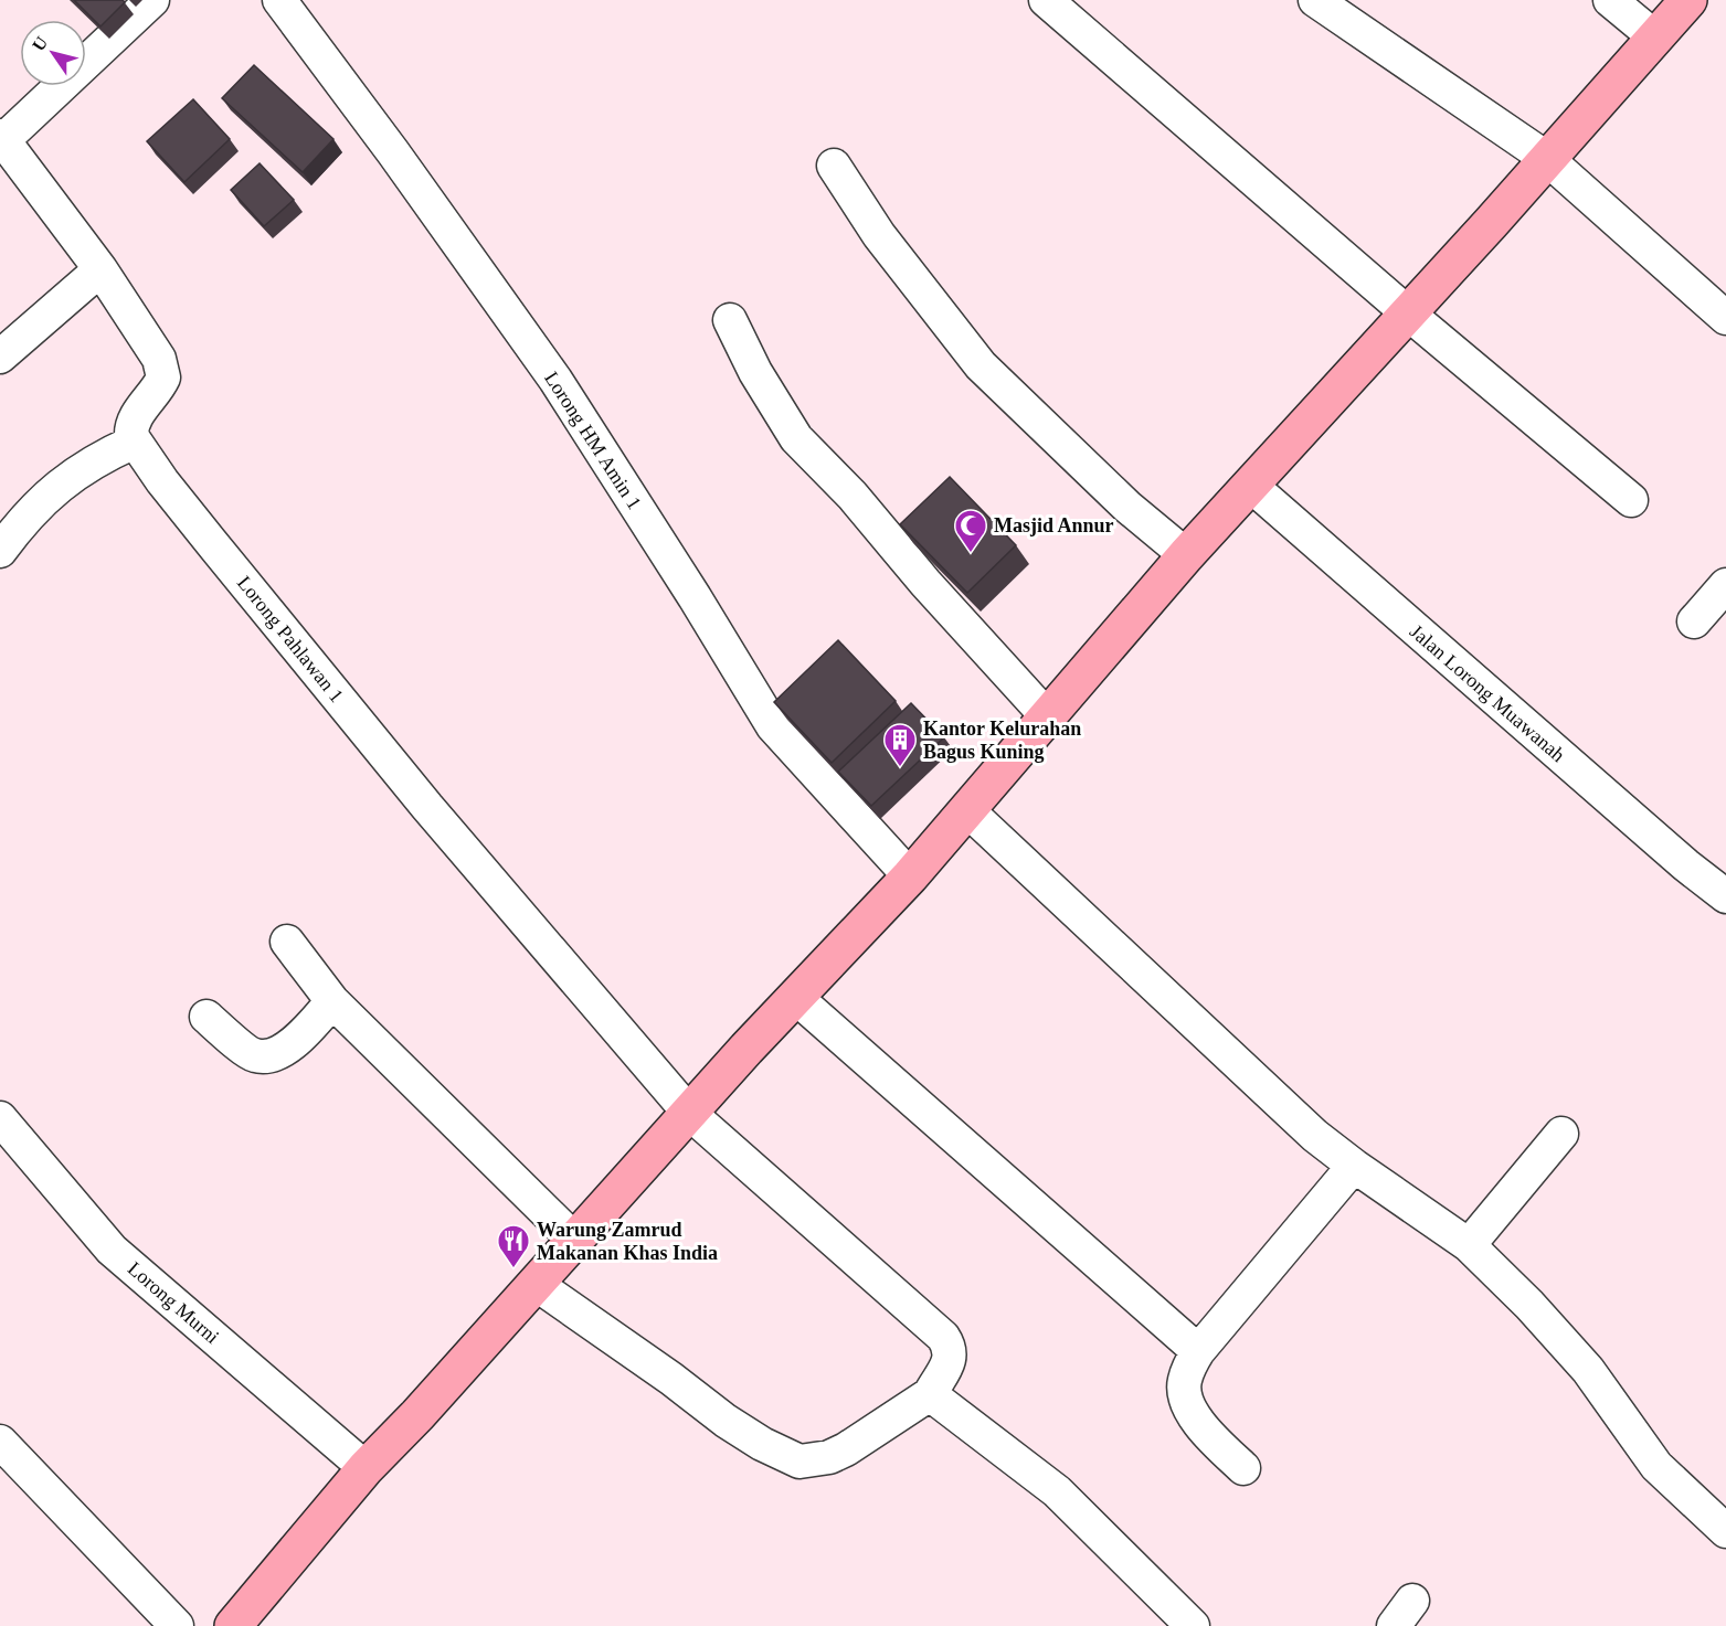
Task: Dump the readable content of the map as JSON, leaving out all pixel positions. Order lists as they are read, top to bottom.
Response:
{
  "streets": {
    "street": [
      "Lorong HM Amin 1",
      "Lorong Pahlawan 1",
      "Jalan Lorong Muawanah",
      "Lorong Murni"
    ]
  },
  "places": {
    "mosque": ["Masjid Annur"],
    "building": ["Kantor Kelurahan Bagus Kuning"],
    "restaurant": ["Warung Zamrud Makanan Khas India"]
  },
  "north": "top left"
}
